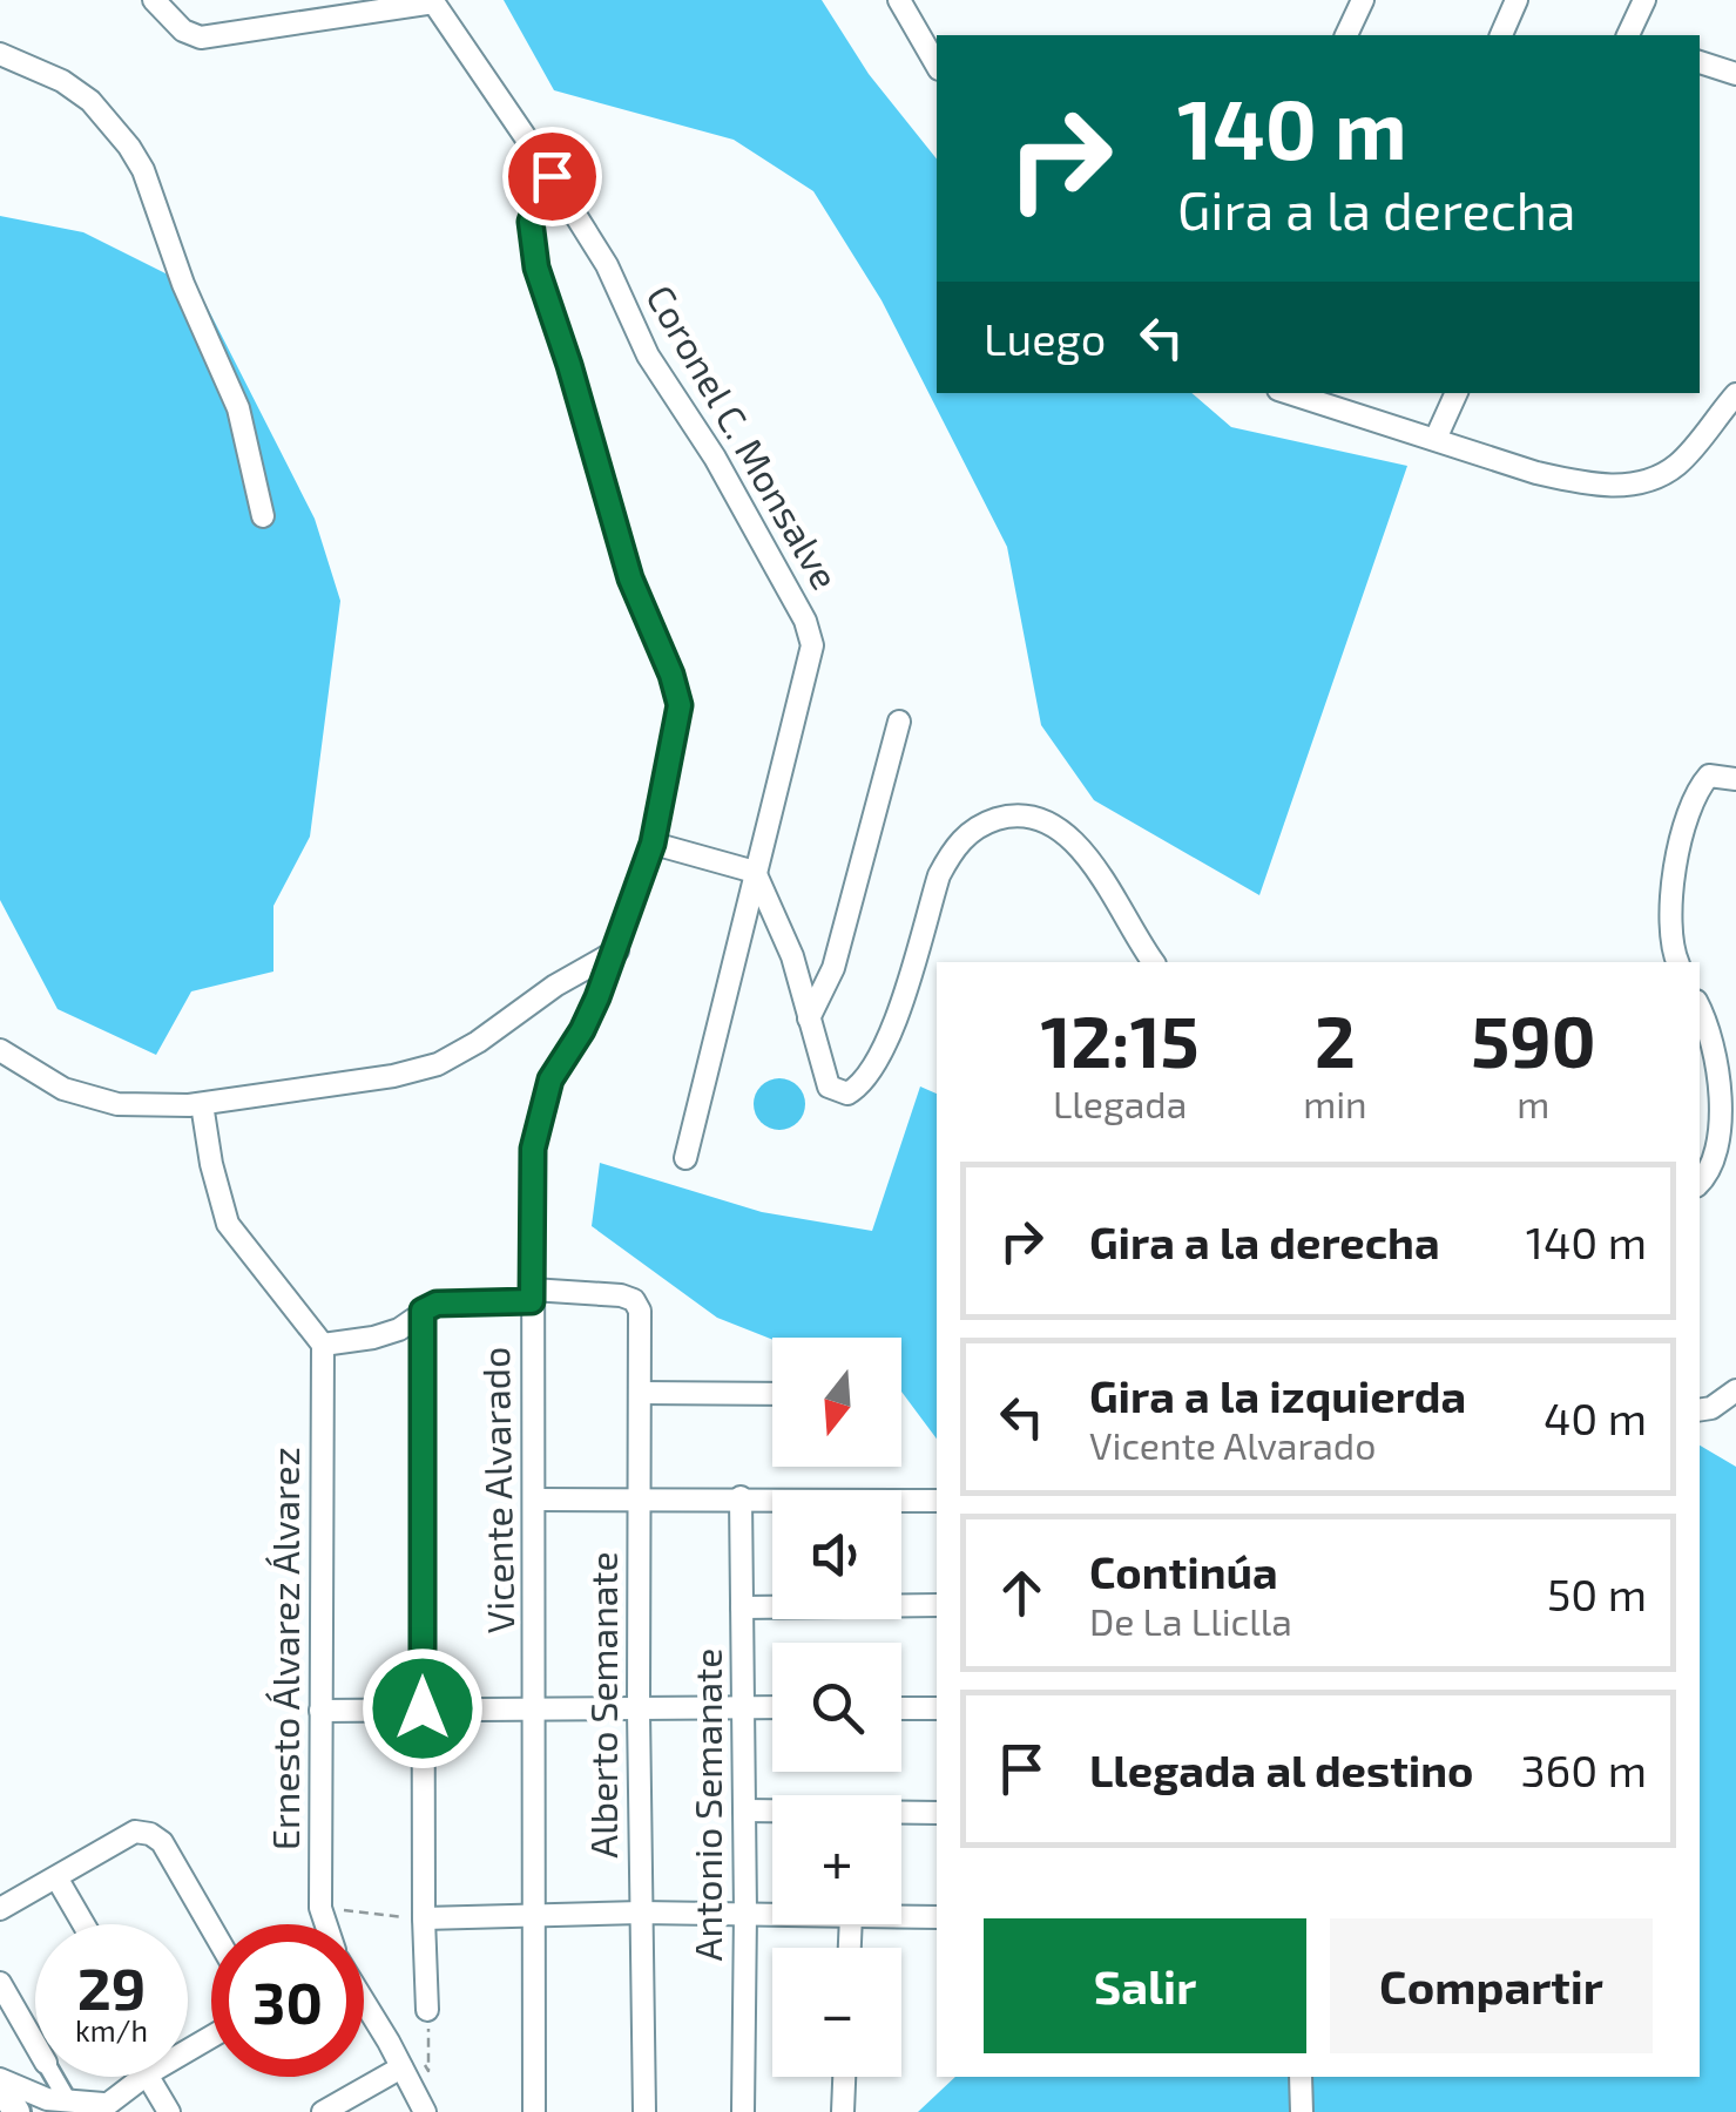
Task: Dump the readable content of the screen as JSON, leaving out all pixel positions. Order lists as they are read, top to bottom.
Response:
{
  "streets": {
    "street": [
      "Coronel C. Monsalve",
      "Vicente Alvarado",
      "Ernesto Álvarez Álvarez",
      "Alberto Semanate",
      "Antonio Semanate"
    ]
  },
  "crossings": [
    ["Coronel C. Monsalve", "Vicente Alvarado"],
    ["Vicente Alvarado", "Alberto Semanate"]
  ],
  "north": "bottom",
  "page": {
    "turn": ["140 m", "Gira a la derecha"],
    "then": "Luego",
    "eta": [
      "12:15",
      "Llegada",
      "2",
      "min",
      "590",
      "m"
    ],
    "list": [
      {
        "name": "Gira a la derecha",
        "value": "140 m"
      },
      {
        "name": "Gira a la izquierda",
        "note": "Vicente Alvarado",
        "value": "40 m"
      },
      {
        "name": "Continúa",
        "note": "De La Lliclla",
        "value": "50 m"
      },
      {
        "name": "Llegada al destino",
        "value": "360 m"
      }
    ],
    "map_buttons": ["+", "−"],
    "buttons": ["Salir", "Compartir"],
    "speed": "29 km/h",
    "limit": "30"
  }
}
